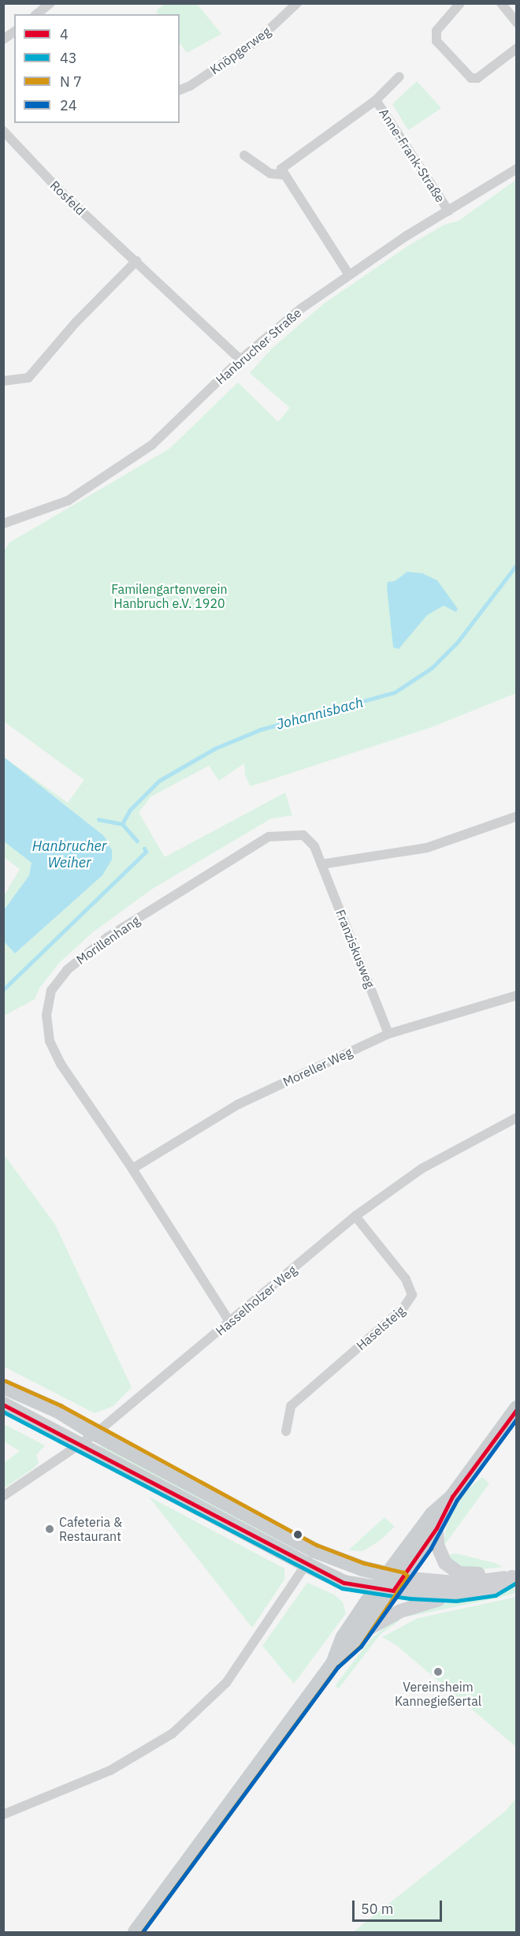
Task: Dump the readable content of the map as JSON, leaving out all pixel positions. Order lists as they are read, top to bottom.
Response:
{
  "streets": {
    "street": [
      "Knöpgerweg",
      "Anne-Frank-Straße",
      "Rosfeld",
      "Hanbrucher Straße",
      "Morillenhang",
      "Franziskusweg",
      "Moreller Weg",
      "Hasselholzer Weg",
      "Haselsteig"
    ]
  },
  "crossings": [
    ["Anne-Frank-Straße", "Hanbrucher Straße"],
    ["Rosfeld", "Hanbrucher Straße"],
    ["Morillenhang", "Franziskusweg"],
    ["Morillenhang", "Moreller Weg"],
    ["Morillenhang", "Hasselholzer Weg"],
    ["Franziskusweg", "Moreller Weg"],
    ["Hasselholzer Weg", "Haselsteig"]
  ],
  "water": ["Johannisbach", "Hanbrucher Weiher"],
  "parks": ["Familengartenverein Hanbruch e.V. 1920"],
  "places": ["Cafeteria & Restaurant", "Vereinsheim Kannegießertal"],
  "lines": ["transit line 4", "transit line 43", "transit line 24"],
  "legend": [
    "4",
    "43",
    "N 7",
    "24"
  ],
  "scale_bar": "50 m"
}
